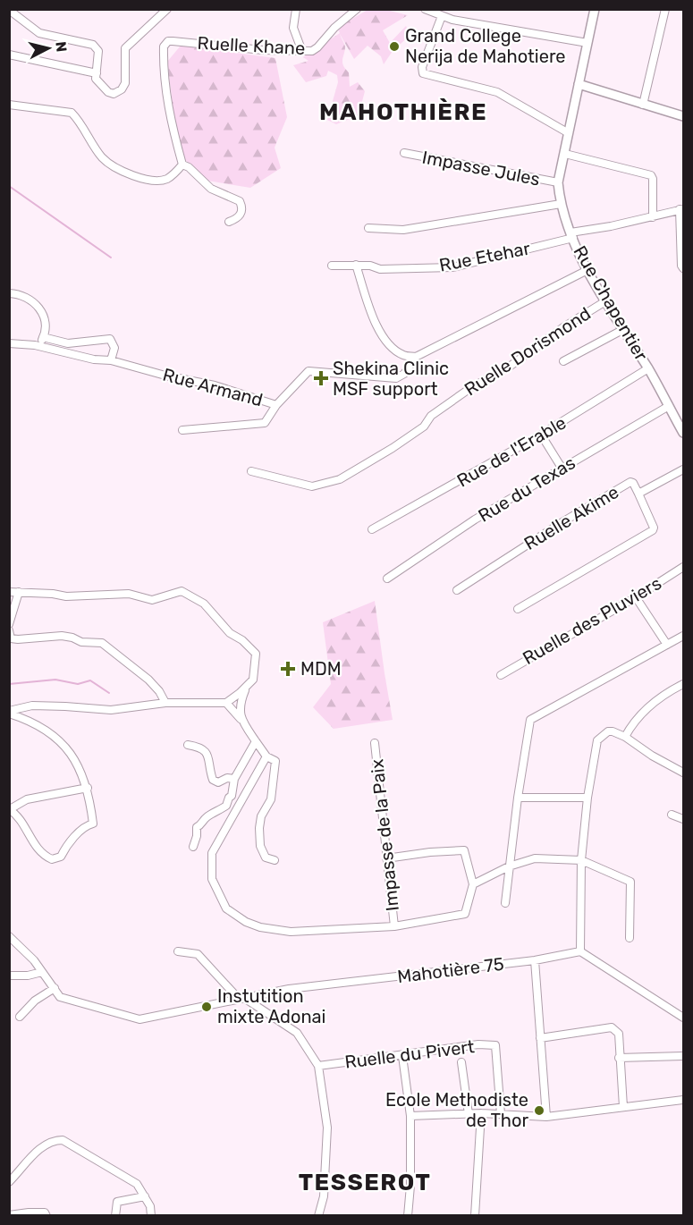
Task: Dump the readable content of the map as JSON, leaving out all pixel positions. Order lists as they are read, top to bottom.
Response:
{
  "streets": {
    "street": [
      "Ruelle Khane",
      "Impasse Jules",
      "Rue Etehar",
      "Rue Chapentier",
      "Ruelle Dorismond",
      "Rue Armand",
      "Rue de l'Erable",
      "Rue du Texas",
      "Ruelle Akime",
      "Ruelle des Pluviers",
      "Impasse de la Paix",
      "Mahotière 75",
      "Ruelle du Pivert"
    ]
  },
  "crossings": [
    ["Impasse Jules", "Rue Chapentier"],
    ["Rue Etehar", "Rue Chapentier"],
    ["Rue Chapentier", "Ruelle Dorismond"],
    ["Rue Chapentier", "Rue Armand"],
    ["Rue Chapentier", "Rue de l'Erable"],
    ["Rue Chapentier", "Rue du Texas"]
  ],
  "districts": ["MAHOTHIÈRE", "TESSEROT"],
  "places": {
    "other": ["Grand College Nerija de Mahotiere", "Instutition mixte Adonai", "Ecole Methodiste de Thor"],
    "health": ["Shekina Clinic MSF support", "MDM"]
  },
  "north": "right"
}
